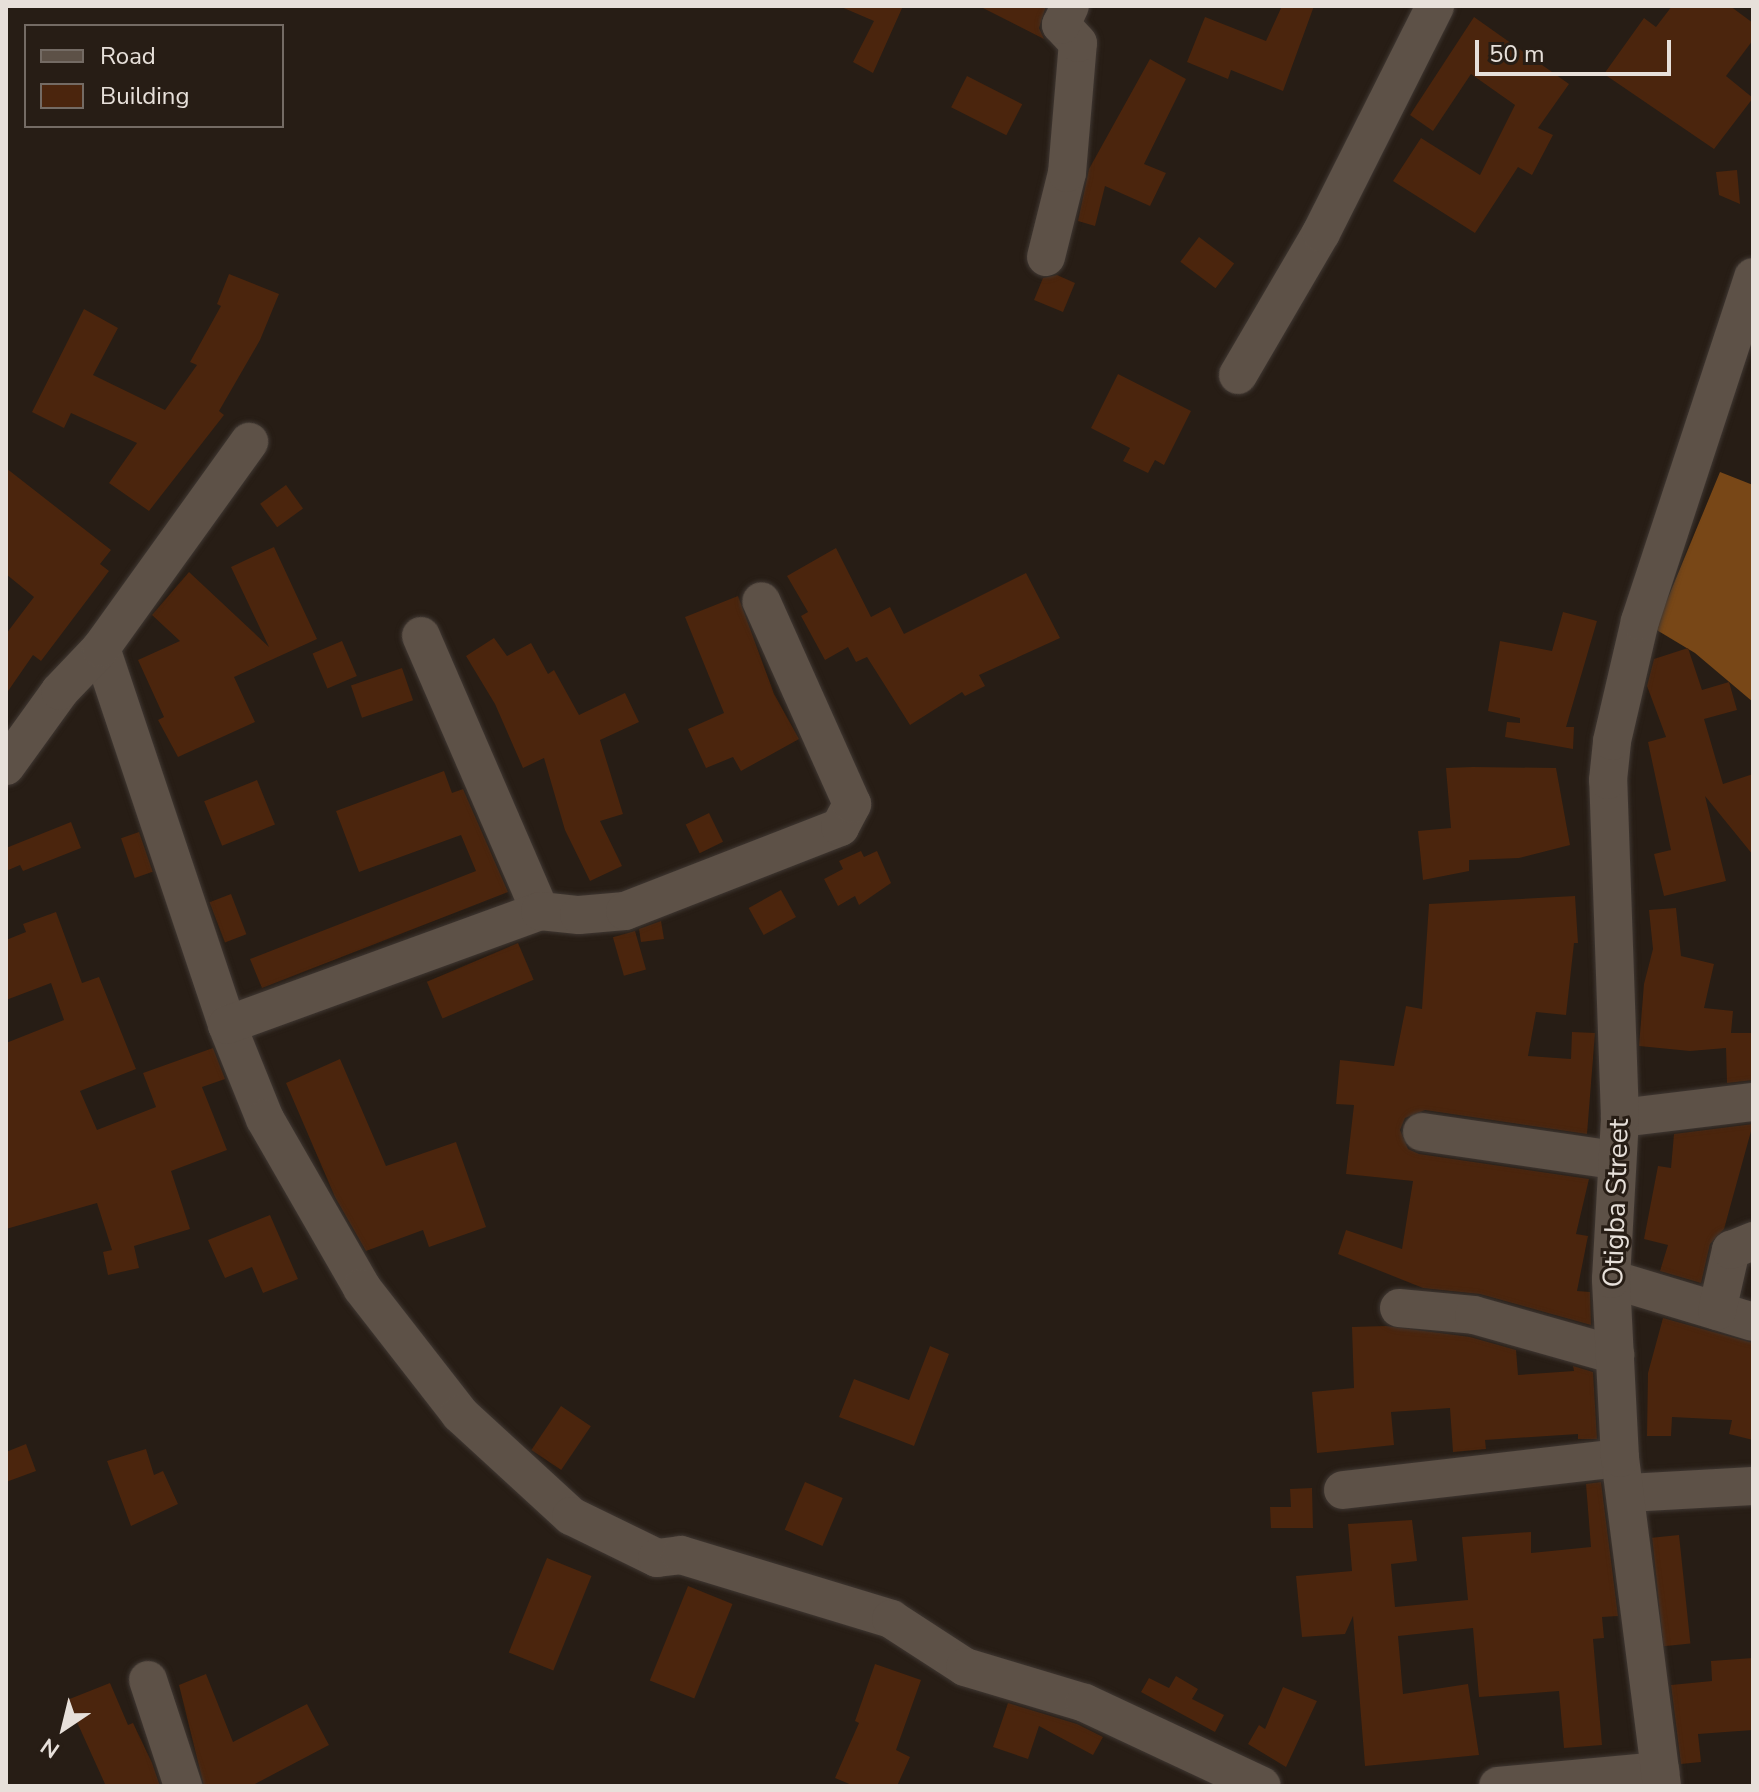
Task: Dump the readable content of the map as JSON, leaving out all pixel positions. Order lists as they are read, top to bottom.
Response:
{
  "streets": {
    "street": ["Otigba Street"]
  },
  "legend": ["Road", "Building"],
  "scale_bar": "50 m",
  "north": "bottom left"
}
